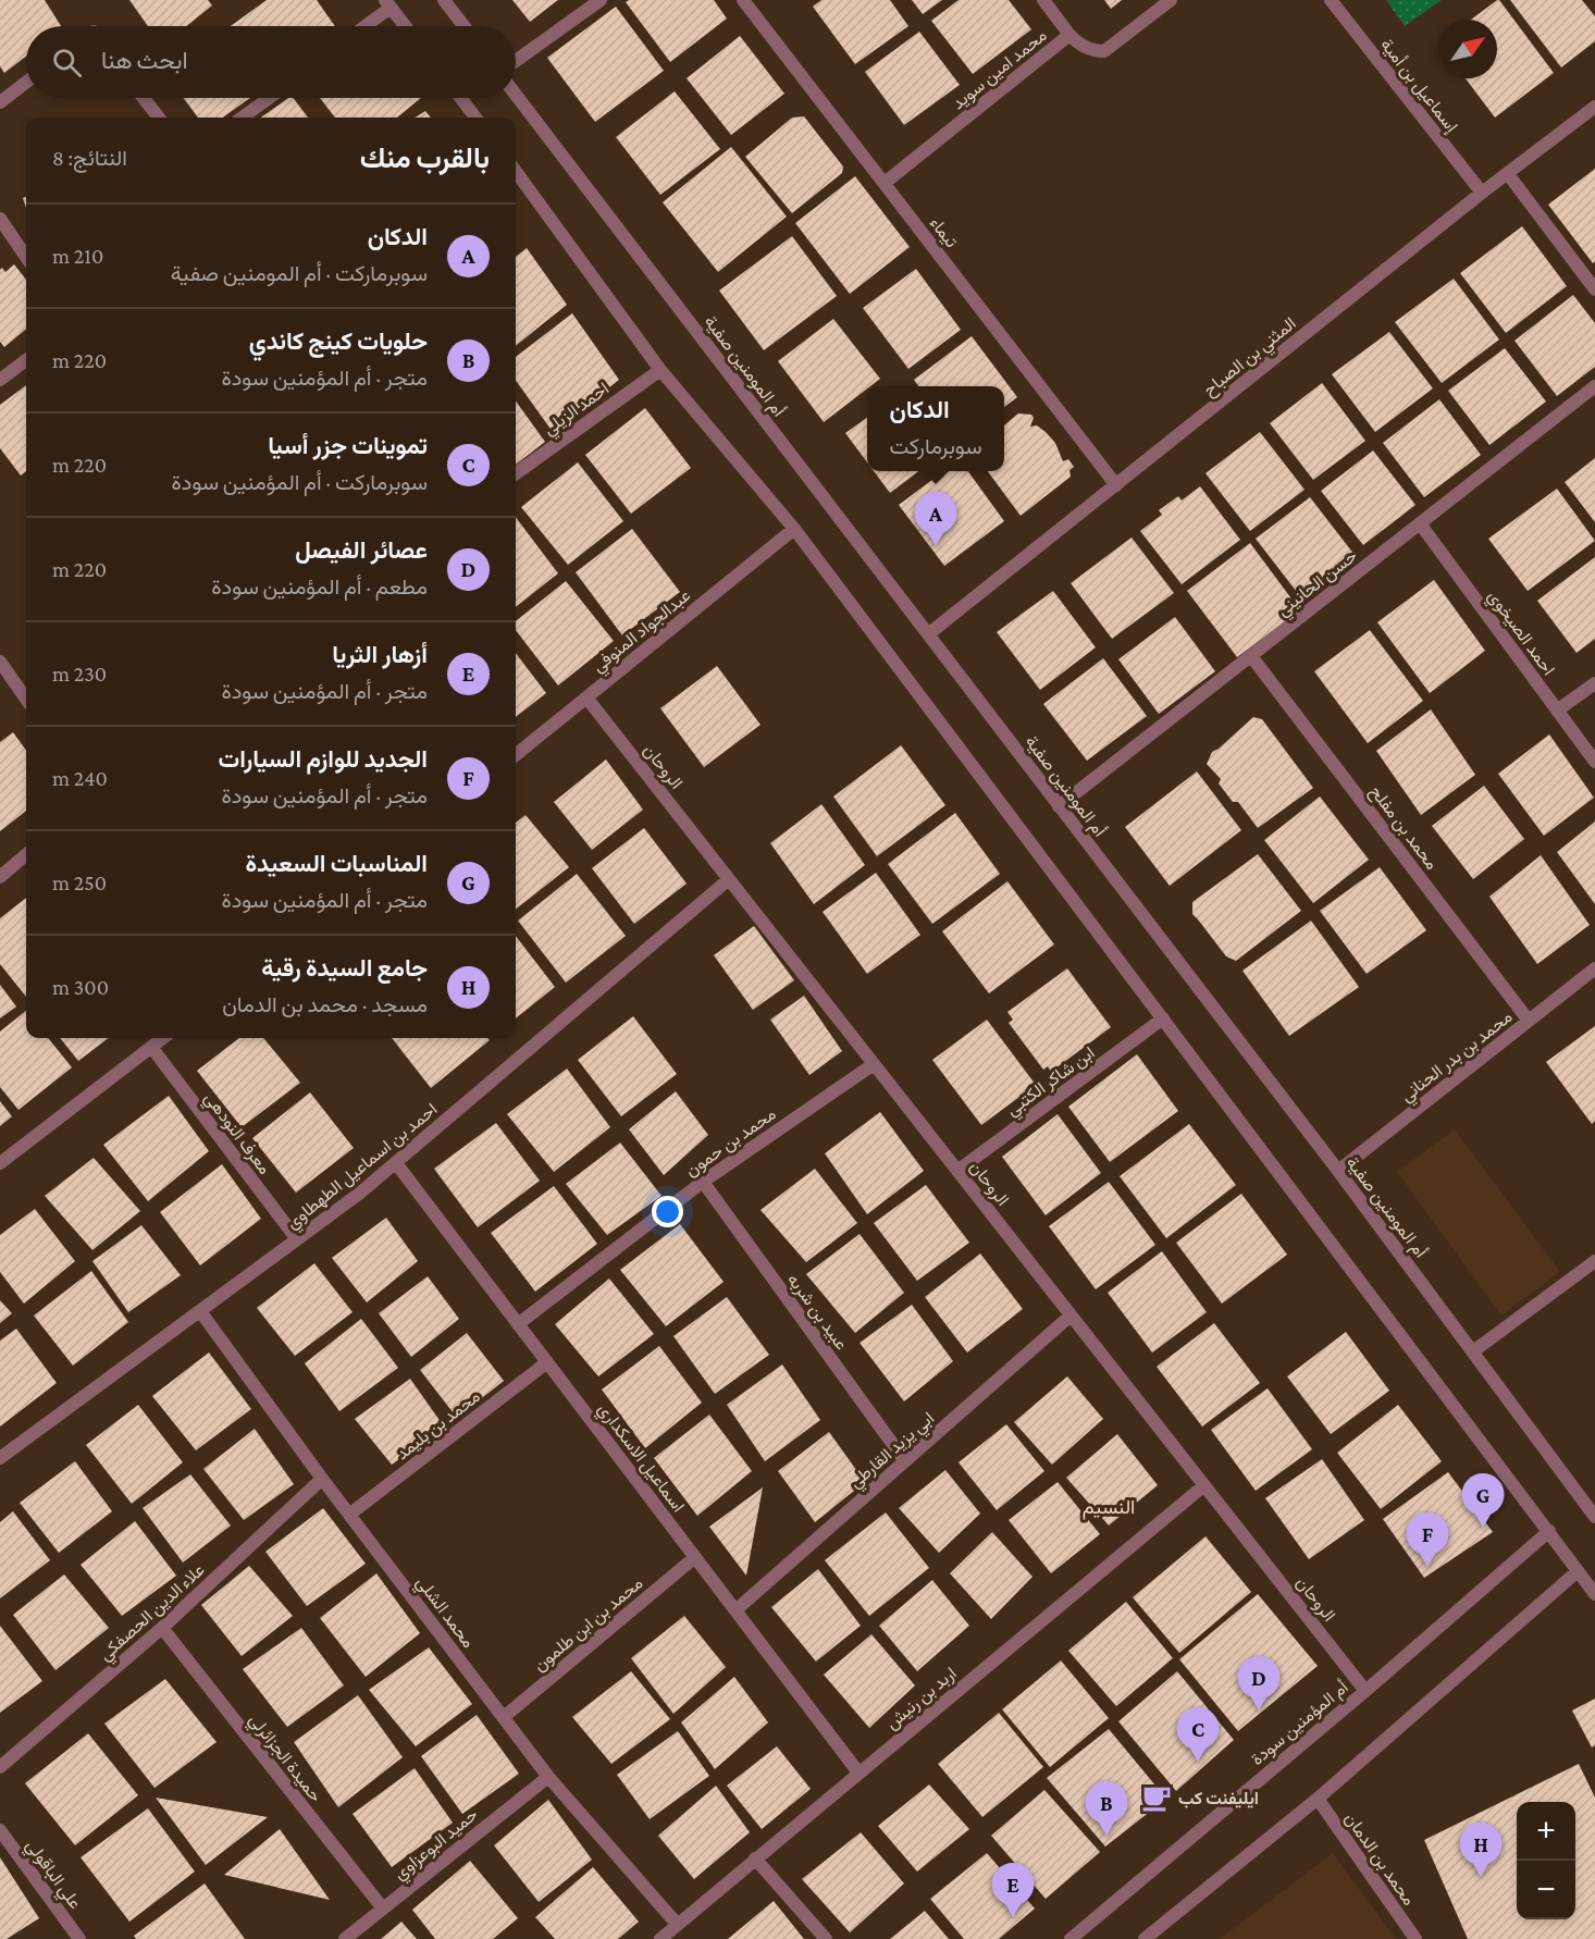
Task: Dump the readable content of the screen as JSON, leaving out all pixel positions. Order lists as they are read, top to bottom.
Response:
{
  "streets": {
    "street": [
      "محمد امين سويد",
      "إسماعيل بن أمية",
      "تيماء",
      "المثني بن الصباح",
      "أم المومنين صفية",
      "احمد الزيلي",
      "حسن الحانيني",
      "عبدالجواد المنوفي",
      "احمد الصيخوي",
      "الروحان",
      "محمد بن مفلح",
      "محمد بن بدر الحناني",
      "ابن شاكر الكتبي",
      "معرف النودهي",
      "محمد بن حمون",
      "احمد بن اسماعيل الطهطاوي",
      "عبيد بن شربه",
      "محمد بن بليمد",
      "ابي يزيد القارطي",
      "اسماعيل الاسكداري",
      "علاء الدين الحصفكي",
      "محمد الشلي",
      "محمد بن ابن طلمون",
      "اربد بن رنيش",
      "أم المؤمنين سودة",
      "حميدة الجزائرلي",
      "حميد البوعزاوي",
      "محمد بن الدمان",
      "علي الباقولي"
    ]
  },
  "crossings": [
    ["محمد امين سويد", "تيماء"],
    ["إسماعيل بن أمية", "المثني بن الصباح"],
    ["تيماء", "المثني بن الصباح"],
    ["المثني بن الصباح", "أم المومنين صفية"],
    ["أم المومنين صفية", "حسن الحانيني"],
    ["أم المومنين صفية", "محمد بن بدر الحناني"],
    ["حسن الحانيني", "احمد الصيخوي"],
    ["حسن الحانيني", "محمد بن مفلح"],
    ["عبدالجواد المنوفي", "الروحان"],
    ["الروحان", "ابن شاكر الكتبي"],
    ["الروحان", "محمد بن حمون"],
    ["الروحان", "احمد بن اسماعيل الطهطاوي"],
    ["الروحان", "ابي يزيد القارطي"],
    ["الروحان", "اربد بن رنيش"],
    ["الروحان", "أم المؤمنين سودة"],
    ["محمد بن مفلح", "محمد بن بدر الحناني"],
    ["معرف النودهي", "احمد بن اسماعيل الطهطاوي"],
    ["محمد بن حمون", "عبيد بن شربه"],
    ["محمد بن حمون", "اسماعيل الاسكداري"],
    ["احمد بن اسماعيل الطهطاوي", "اسماعيل الاسكداري"],
    ["احمد بن اسماعيل الطهطاوي", "محمد الشلي"],
    ["عبيد بن شربه", "ابي يزيد القارطي"],
    ["محمد بن بليمد", "اسماعيل الاسكداري"],
    ["محمد بن بليمد", "محمد الشلي"],
    ["ابي يزيد القارطي", "اسماعيل الاسكداري"],
    ["اسماعيل الاسكداري", "محمد بن ابن طلمون"],
    ["اسماعيل الاسكداري", "اربد بن رنيش"],
    ["علاء الدين الحصفكي", "محمد الشلي"],
    ["علاء الدين الحصفكي", "حميدة الجزائرلي"],
    ["محمد الشلي", "محمد بن ابن طلمون"],
    ["محمد الشلي", "اربد بن رنيش"],
    ["محمد الشلي", "حميد البوعزاوي"],
    ["حميدة الجزائرلي", "حميد البوعزاوي"]
  ],
  "districts": ["النسيم"],
  "places": {
    "cafe": ["ايليفنت كب"]
  },
  "north": "top right",
  "page": {
    "search": "ابحث هنا",
    "heading": ["بالقرب منك", "النتائج: 8"],
    "list": [
      {
        "mark": "A",
        "name": "الدكان",
        "note": "سوبرماركت · أم المومنين صفية",
        "value": "210 m"
      },
      {
        "mark": "B",
        "name": "حلويات كينج كاندي",
        "note": "متجر · أم المؤمنين سودة",
        "value": "220 m"
      },
      {
        "mark": "C",
        "name": "تموينات جزر أسيا",
        "note": "سوبرماركت · أم المؤمنين سودة",
        "value": "220 m"
      },
      {
        "mark": "D",
        "name": "عصائر الفيصل",
        "note": "مطعم · أم المؤمنين سودة",
        "value": "220 m"
      },
      {
        "mark": "E",
        "name": "أزهار الثريا",
        "note": "متجر · أم المؤمنين سودة",
        "value": "230 m"
      },
      {
        "mark": "F",
        "name": "الجديد للوازم السيارات",
        "note": "متجر · أم المؤمنين سودة",
        "value": "240 m"
      },
      {
        "mark": "G",
        "name": "المناسبات السعيدة",
        "note": "متجر · أم المؤمنين سودة",
        "value": "250 m"
      },
      {
        "mark": "H",
        "name": "جامع السيدة رقية",
        "note": "مسجد · محمد بن الدمان",
        "value": "300 m"
      }
    ],
    "popup": ["الدكان", "سوبرماركت"],
    "pins": [
      "A",
      "G",
      "F",
      "D",
      "C",
      "B",
      "H",
      "E"
    ],
    "map_buttons": ["+", "−"]
  }
}
